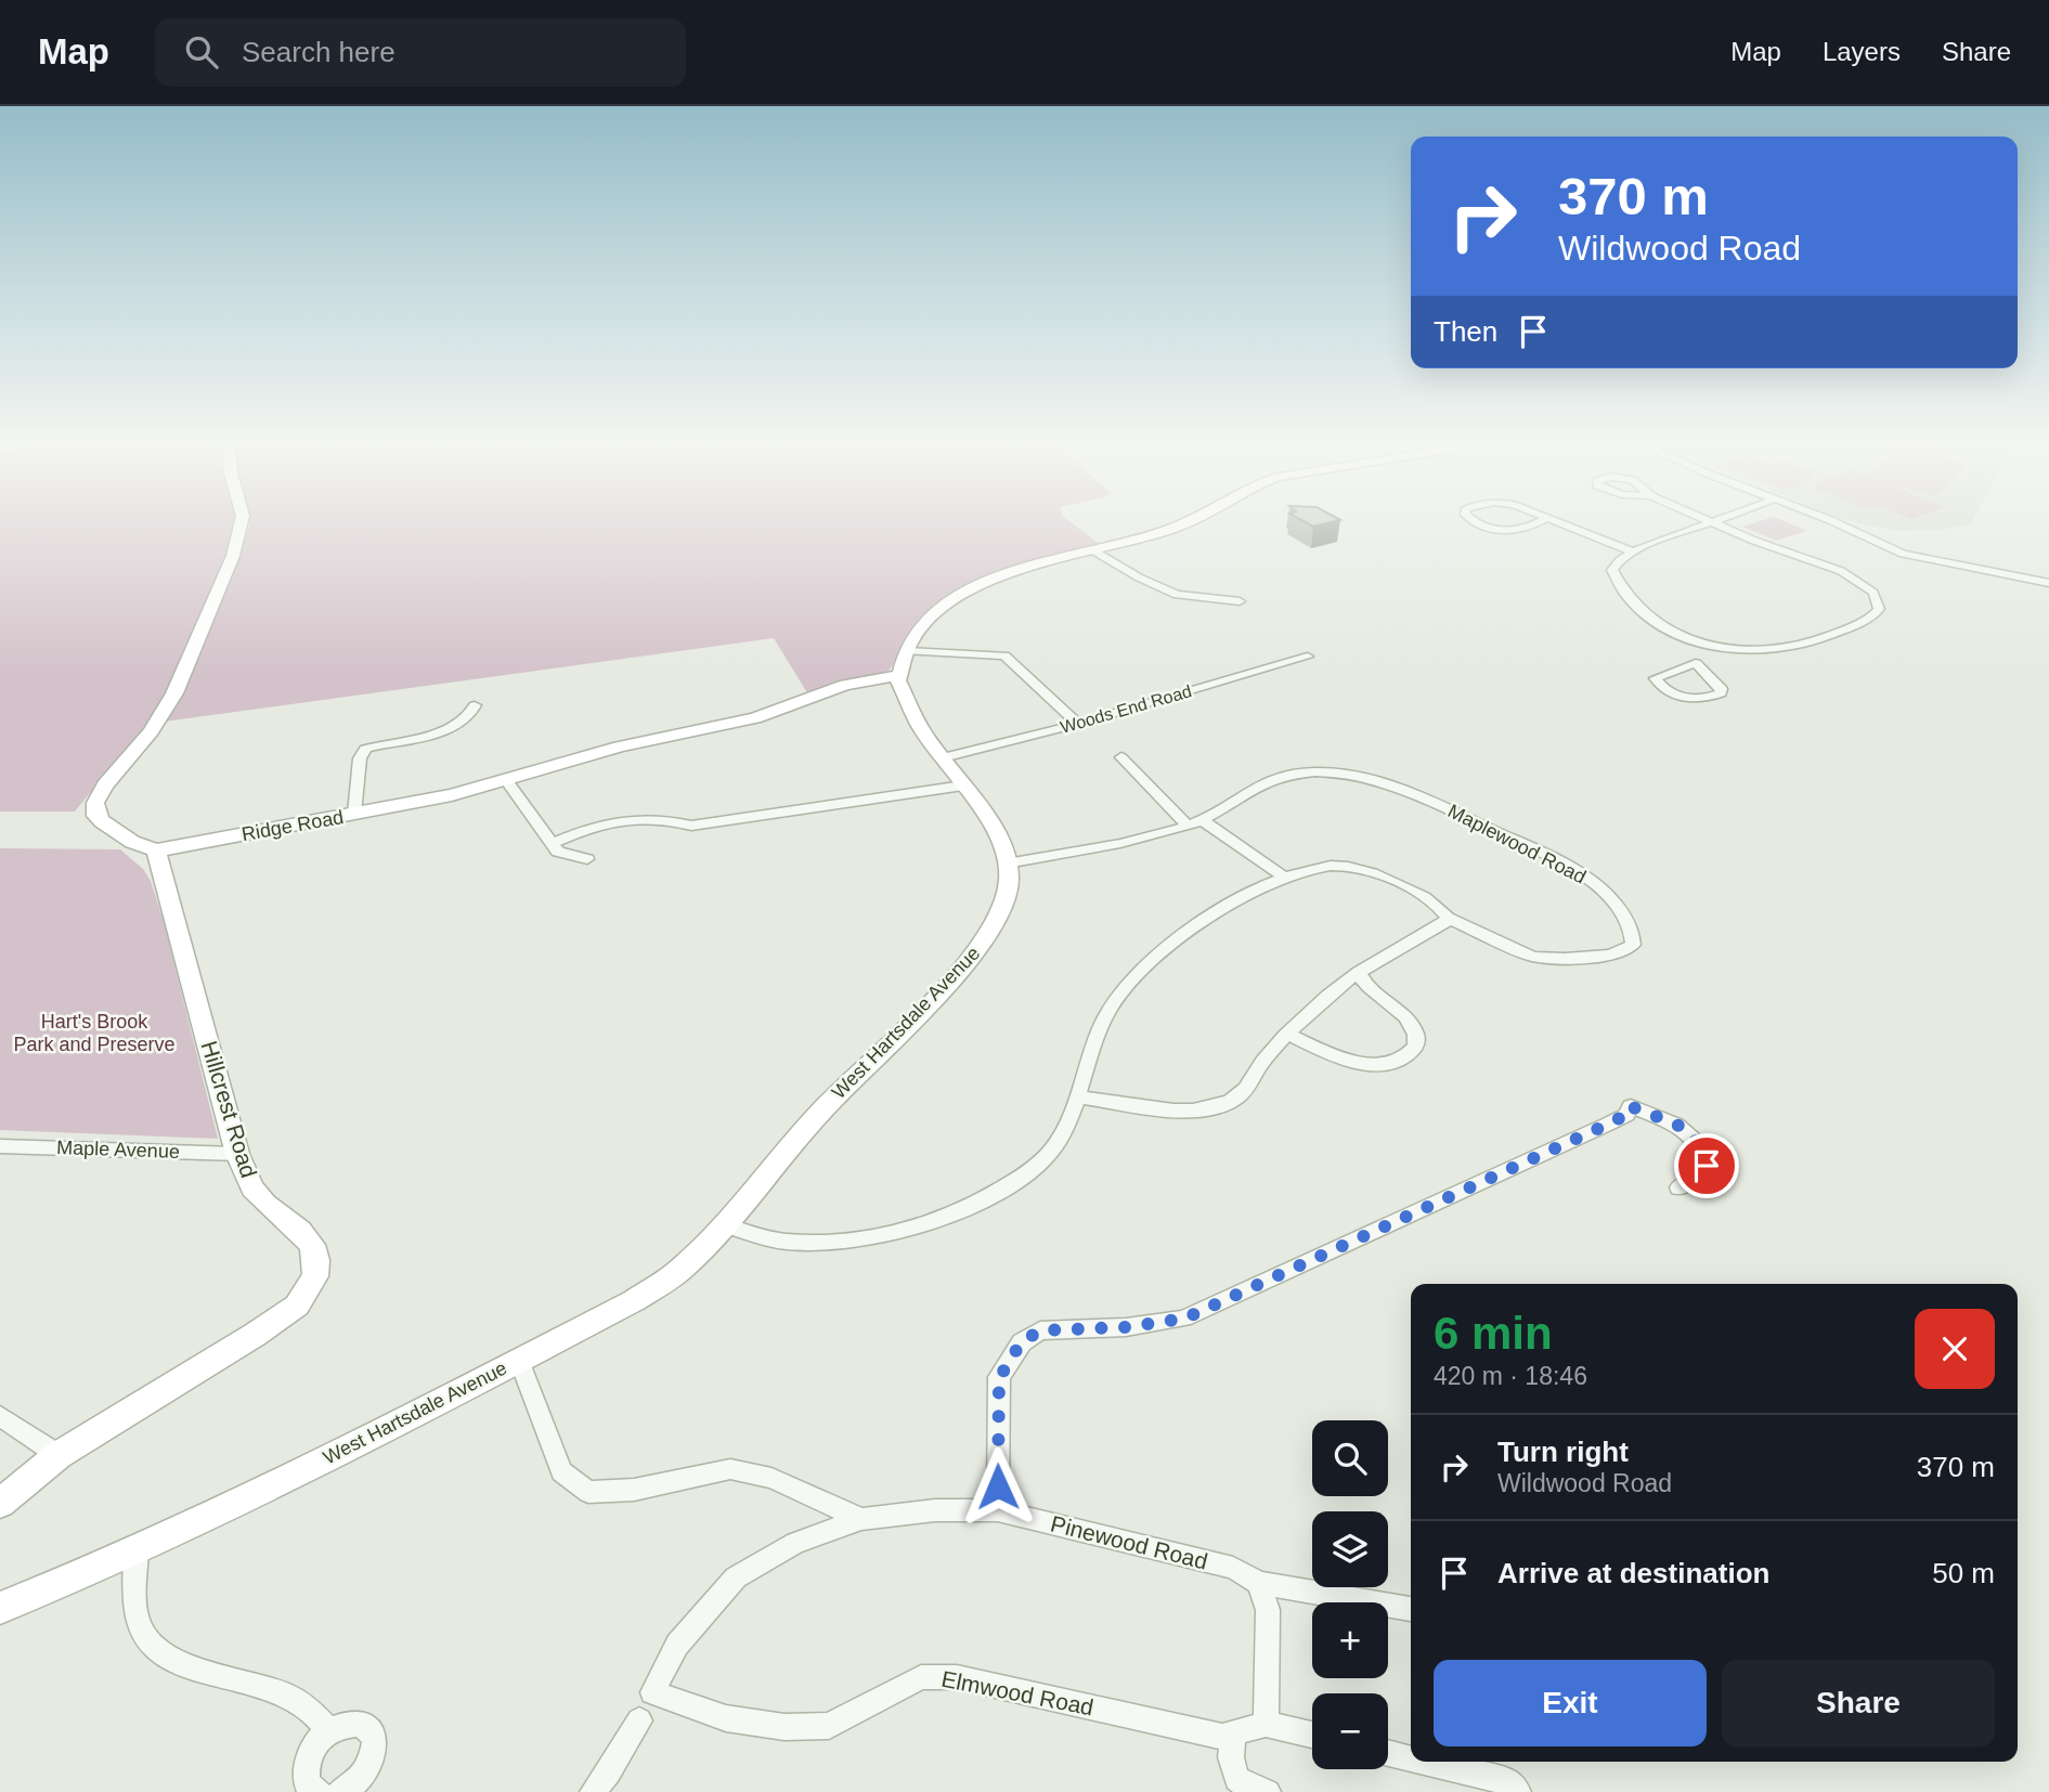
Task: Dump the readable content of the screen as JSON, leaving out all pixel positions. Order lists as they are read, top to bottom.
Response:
{
  "streets": {
    "street": [
      "Woods End Road",
      "Ridge Road",
      "Maplewood Road",
      "West Hartsdale Avenue",
      "Hillcrest Road",
      "Maple Avenue",
      "Pinewood Road",
      "Elmwood Road"
    ]
  },
  "crossings": [
    ["Woods End Road", "West Hartsdale Avenue"],
    ["Ridge Road", "West Hartsdale Avenue"],
    ["Ridge Road", "Hillcrest Road"],
    ["Maplewood Road", "West Hartsdale Avenue"],
    ["Hillcrest Road", "Maple Avenue"],
    ["Pinewood Road", "Elmwood Road"]
  ],
  "parks": ["Hart's Brook Park and Preserve"],
  "page": {
    "header": "Map",
    "search": "Search here",
    "nav": ["Map", "Layers", "Share"],
    "turn": ["370 m", "Wildwood Road"],
    "then": "Then",
    "heading": ["6 min", "420 m · 18:46"],
    "list": [
      {
        "name": "Turn right",
        "note": "Wildwood Road",
        "value": "370 m"
      },
      {
        "name": "Arrive at destination",
        "value": "50 m"
      }
    ],
    "map_buttons": ["+", "−"],
    "buttons": ["Exit", "Share"]
  }
}
